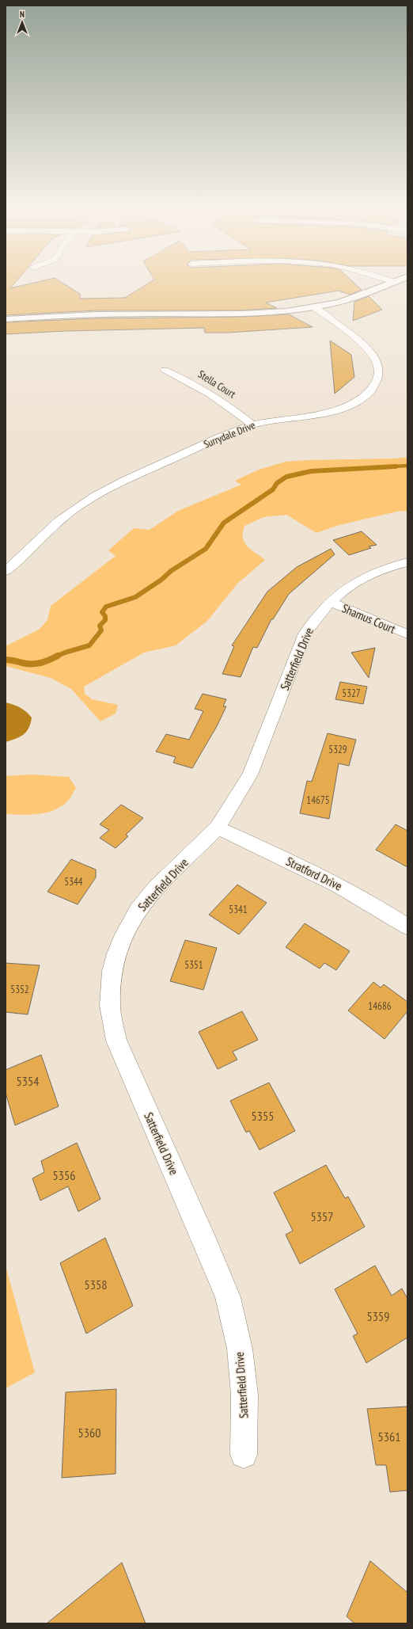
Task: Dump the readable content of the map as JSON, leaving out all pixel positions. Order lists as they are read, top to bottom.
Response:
{
  "streets": {
    "street": [
      "Stella Court",
      "Surrydale Drive",
      "Shamus Court",
      "Satterfield Drive",
      "Stratford Drive"
    ]
  },
  "crossings": [
    ["Stella Court", "Surrydale Drive"],
    ["Shamus Court", "Satterfield Drive"],
    ["Satterfield Drive", "Stratford Drive"]
  ],
  "house_numbers": [
    "5327",
    "5329",
    "14675",
    "5344",
    "5341",
    "5351",
    "5352",
    "14686",
    "5354",
    "5355",
    "5356",
    "5357",
    "5358",
    "5359",
    "5360",
    "5361"
  ],
  "north": "top"
}
